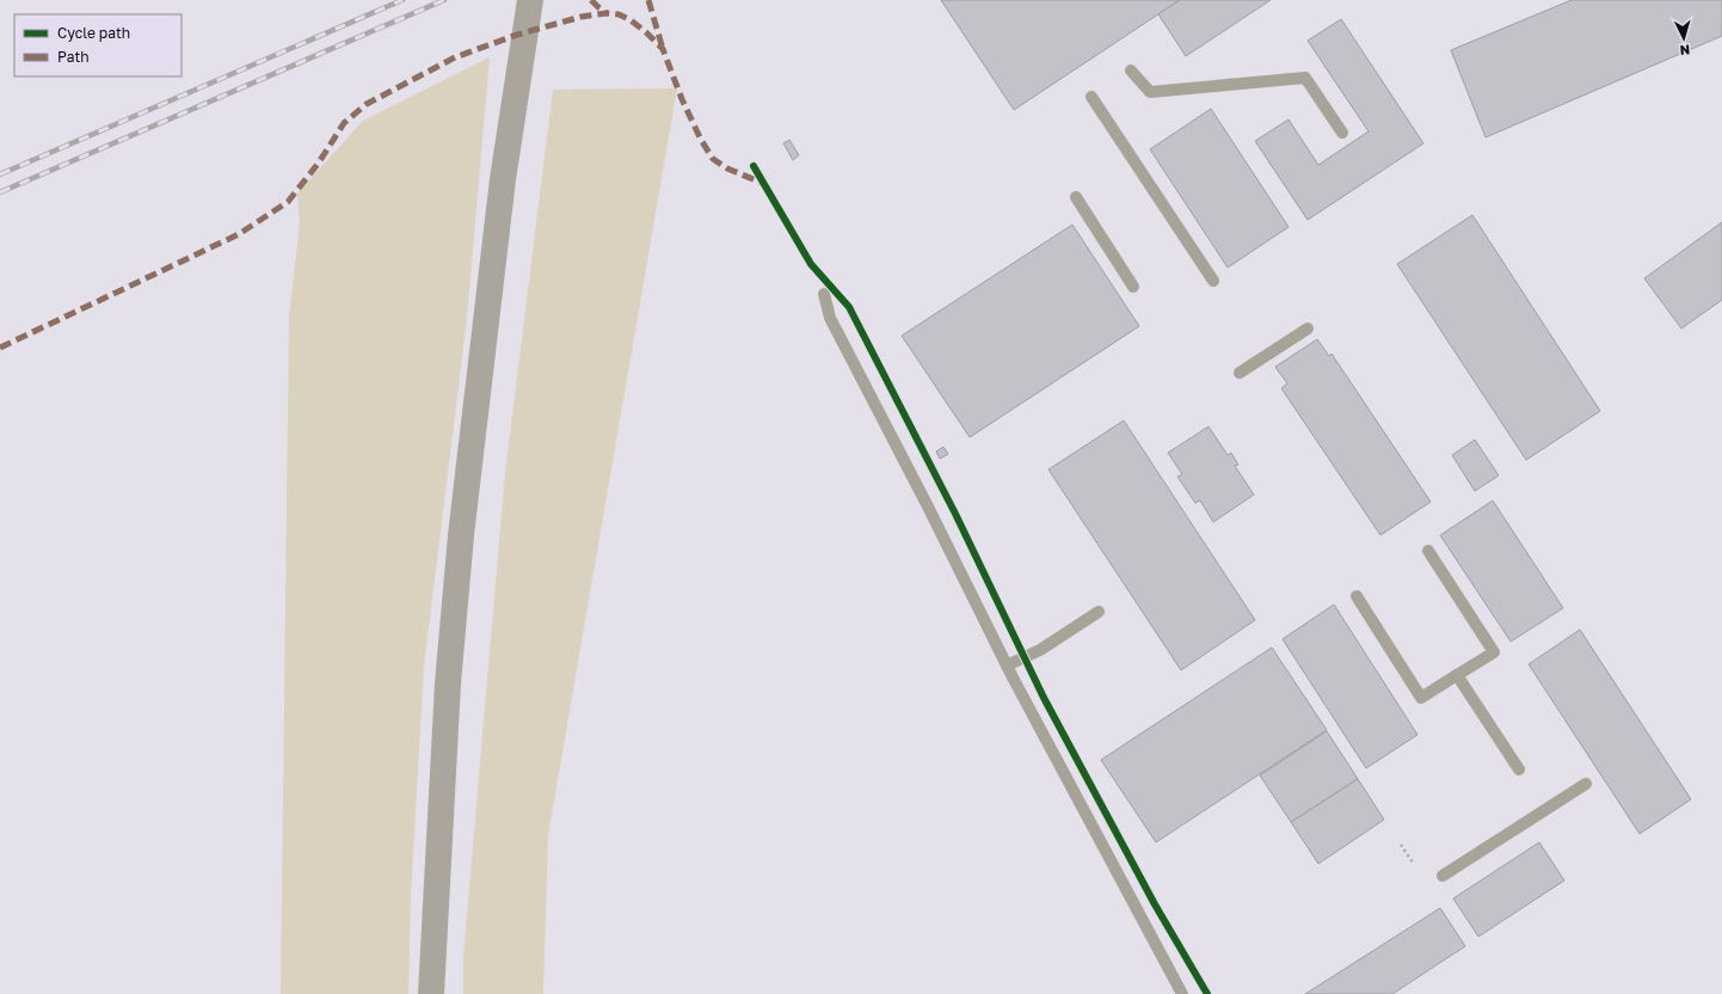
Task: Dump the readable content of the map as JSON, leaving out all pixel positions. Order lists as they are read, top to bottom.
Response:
{
  "legend": ["Cycle path", "Path"],
  "north": "bottom"
}
